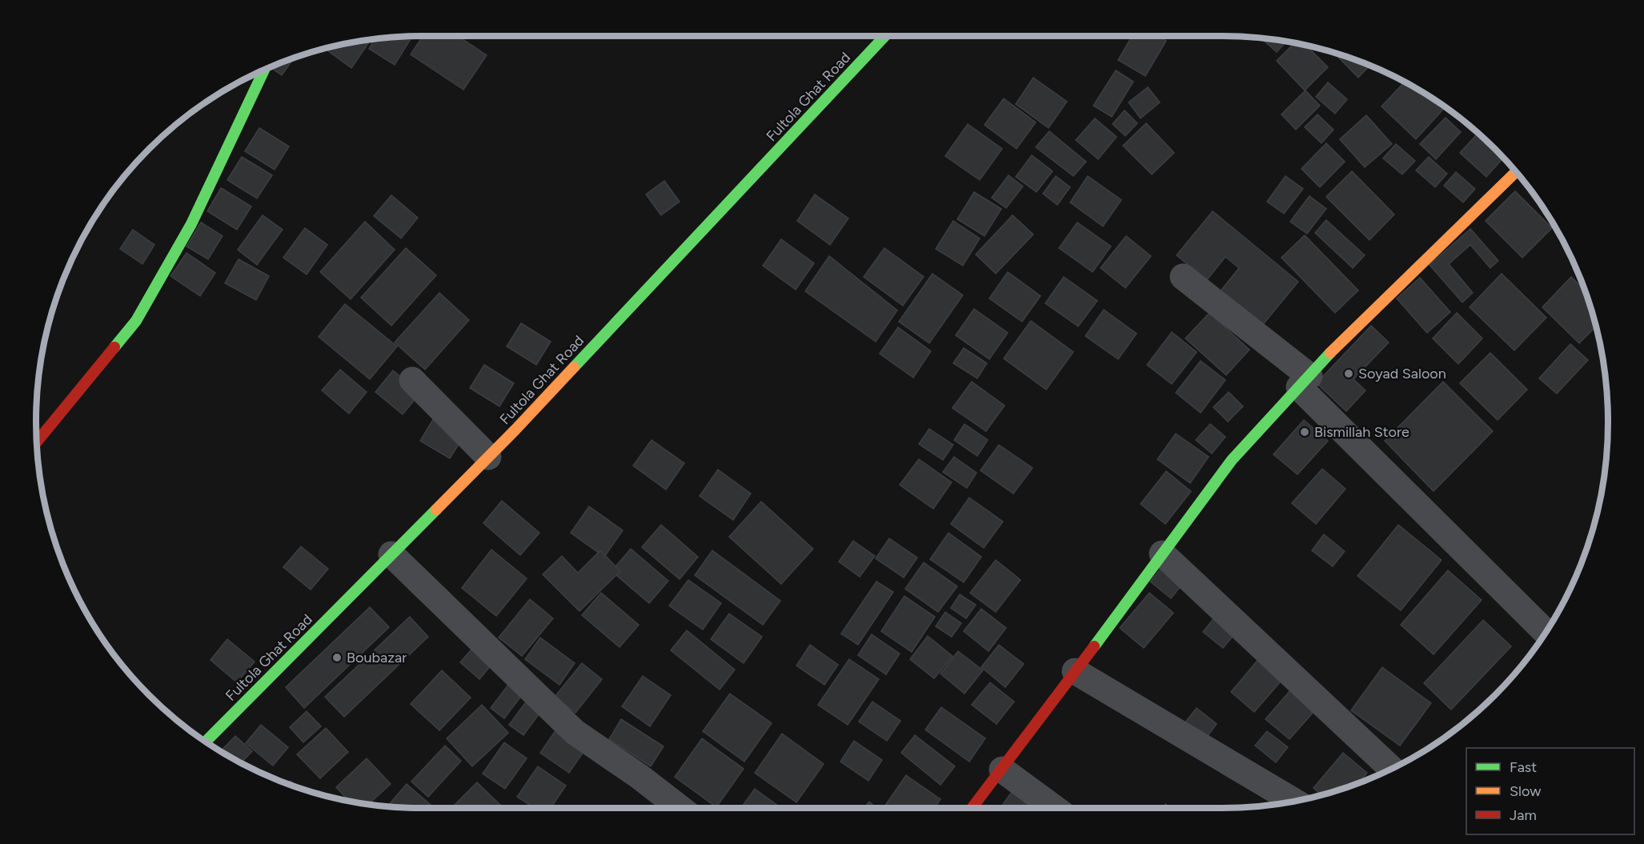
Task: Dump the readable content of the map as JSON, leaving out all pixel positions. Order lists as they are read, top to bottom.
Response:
{
  "streets": {
    "street": ["Fultola Ghat Road"]
  },
  "places": ["Soyad Saloon", "Bismillah Store", "Boubazar"],
  "legend": ["Fast", "Slow", "Jam"]
}
